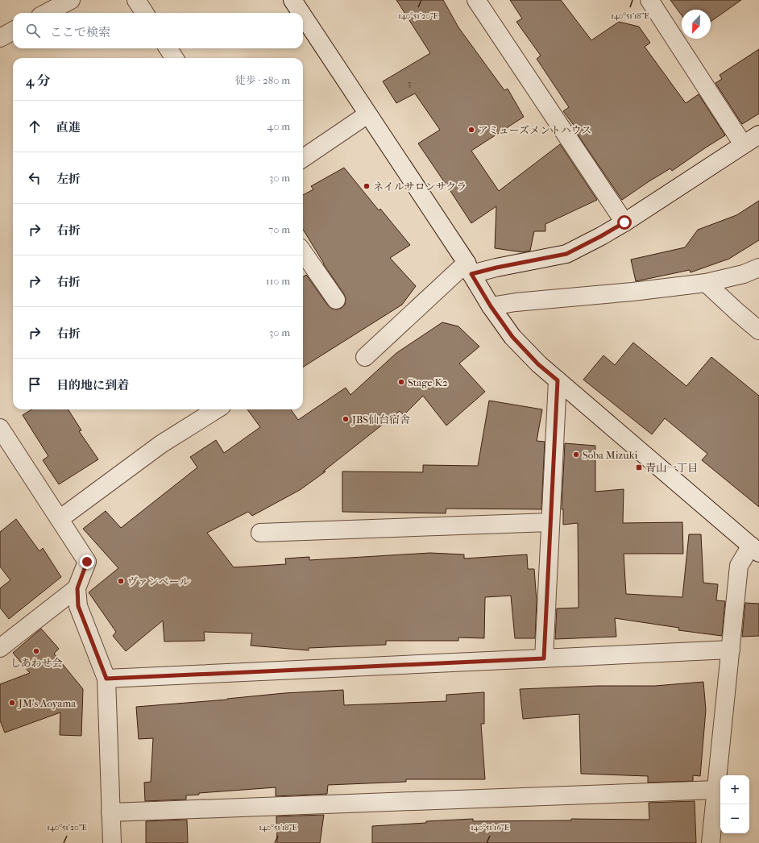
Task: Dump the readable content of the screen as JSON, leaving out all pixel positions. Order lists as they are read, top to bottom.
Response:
{
  "places": {
    "other": [
      "アミューズメントハウス",
      "ネイルサロンサクラ",
      "Stage K2",
      "JBS仙台宿舎",
      "Soba Mizuki",
      "ヴァンベール",
      "しあわせ会",
      "JM's Aoyama"
    ],
    "transit": ["青山一丁目"]
  },
  "house_numbers": ["3"],
  "north": "bottom left",
  "page": {
    "search": "ここで検索",
    "heading": ["4 分", "徒歩 · 280 m"],
    "list": [
      ["直進", "40 m"],
      ["左折", "30 m"],
      ["右折", "70 m"],
      ["右折", "110 m"],
      ["右折", "30 m"],
      "目的地に到着"
    ],
    "map_buttons": ["+", "−"]
  },
  "coordinates": ["140°51'20\"E", "140°51'18\"E", "140°51'16\"E"]
}
